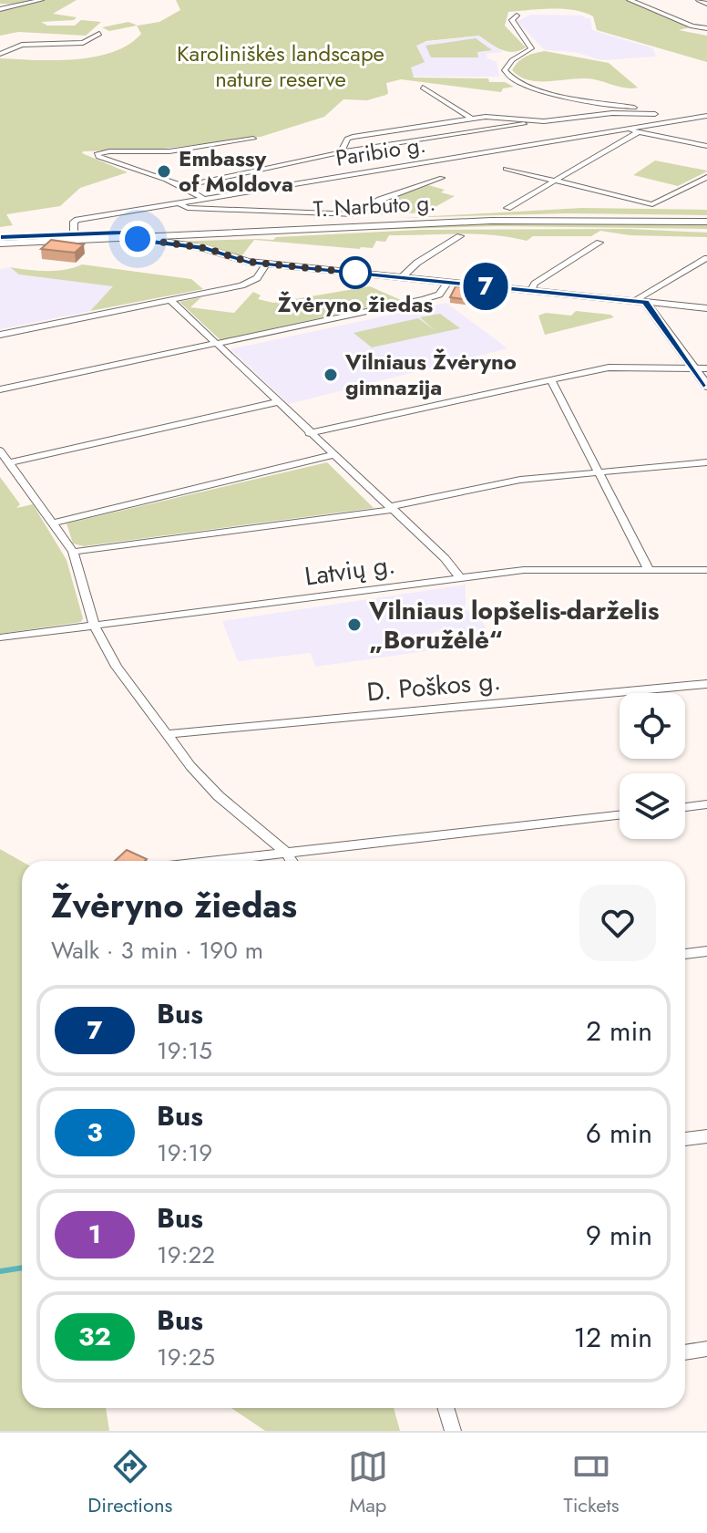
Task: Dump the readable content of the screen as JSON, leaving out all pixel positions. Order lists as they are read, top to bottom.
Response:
{
  "streets": {
    "main road": ["T. Narbuto g."],
    "street": ["Paribio g.", "Latvių g.", "D. Poškos g."]
  },
  "crossings": [
    ["Paribio g.", "T. Narbuto g."]
  ],
  "parks": ["Karoliniškės landscape nature reserve"],
  "places": [
    "Embassy of Moldova",
    "Žvėryno žiedas",
    "Vilniaus Žvėryno gimnazija",
    "Vilniaus lopšelis-darželis „Boružėlė“"
  ],
  "lines": ["bus line 7"],
  "page": {
    "on_map": "7",
    "heading": ["Žvėryno žiedas", "Walk · 3 min · 190 m"],
    "list": [
      {
        "mark": "7",
        "name": "Bus",
        "note": "19:15",
        "value": "2 min"
      },
      {
        "mark": "3",
        "name": "Bus",
        "note": "19:19",
        "value": "6 min"
      },
      {
        "mark": "1",
        "name": "Bus",
        "note": "19:22",
        "value": "9 min"
      },
      {
        "mark": "32",
        "name": "Bus",
        "note": "19:25",
        "value": "12 min"
      }
    ],
    "tabs": ["Directions", "Map", "Tickets"]
  }
}
